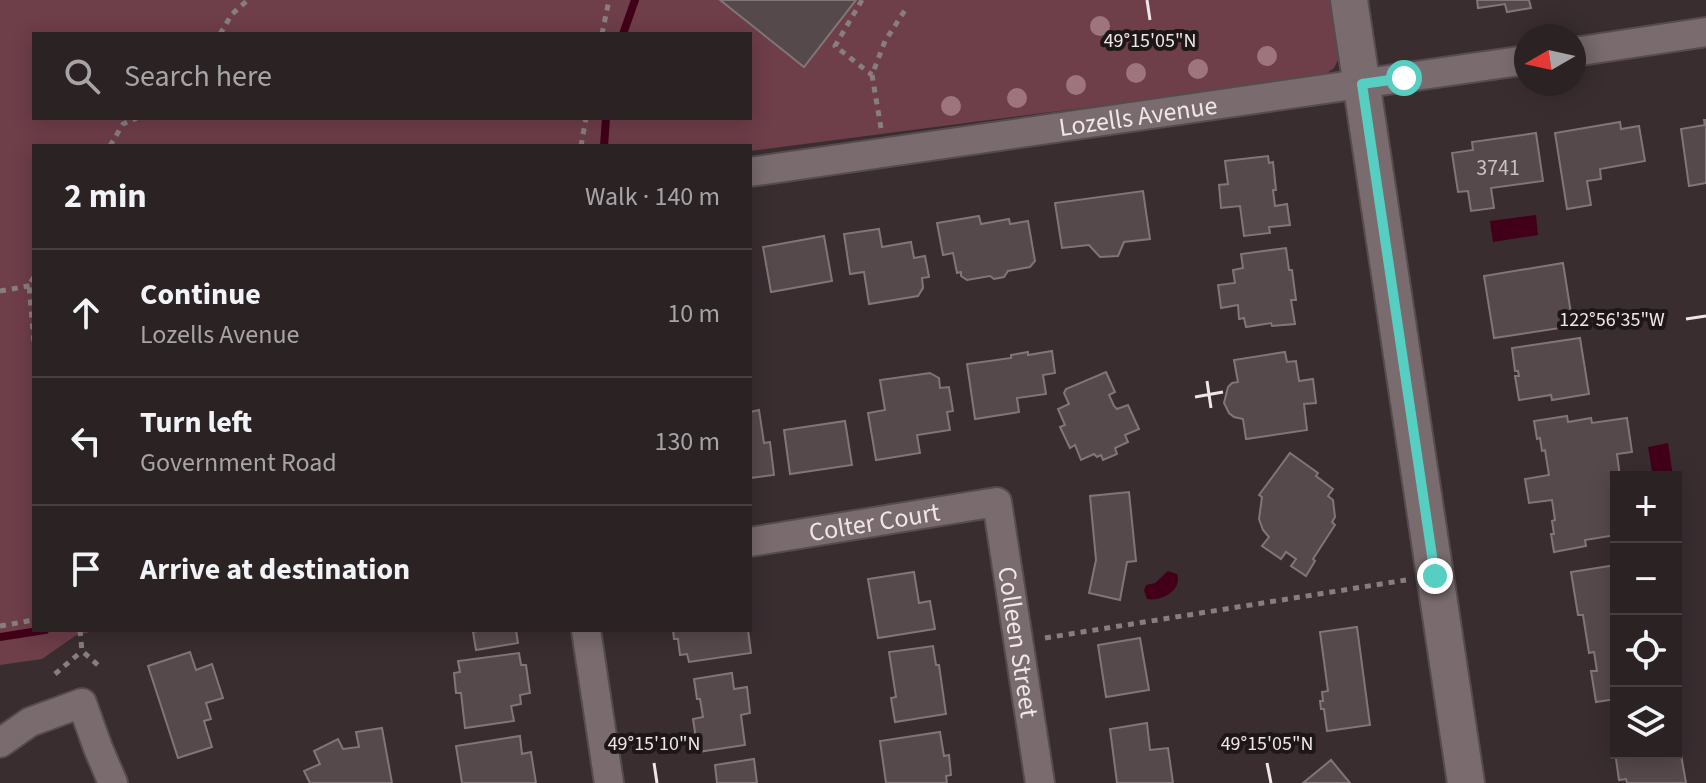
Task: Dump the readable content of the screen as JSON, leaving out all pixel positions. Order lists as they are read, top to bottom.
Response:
{
  "streets": {
    "street": ["Lozells Avenue", "Colter Court", "Colleen Street"]
  },
  "crossings": [
    ["Colter Court", "Colleen Street"]
  ],
  "house_numbers": ["3741"],
  "north": "left",
  "page": {
    "search": "Search here",
    "heading": ["2 min", "Walk · 140 m"],
    "list": [
      ["Continue", "Lozells Avenue", "10 m"],
      ["Turn left", "Government Road", "130 m"],
      "Arrive at destination"
    ],
    "map_buttons": ["+", "−"]
  },
  "coordinates": ["49°15'05\"N", "122°56'35\"W", "49°15'10\"N"]
}
